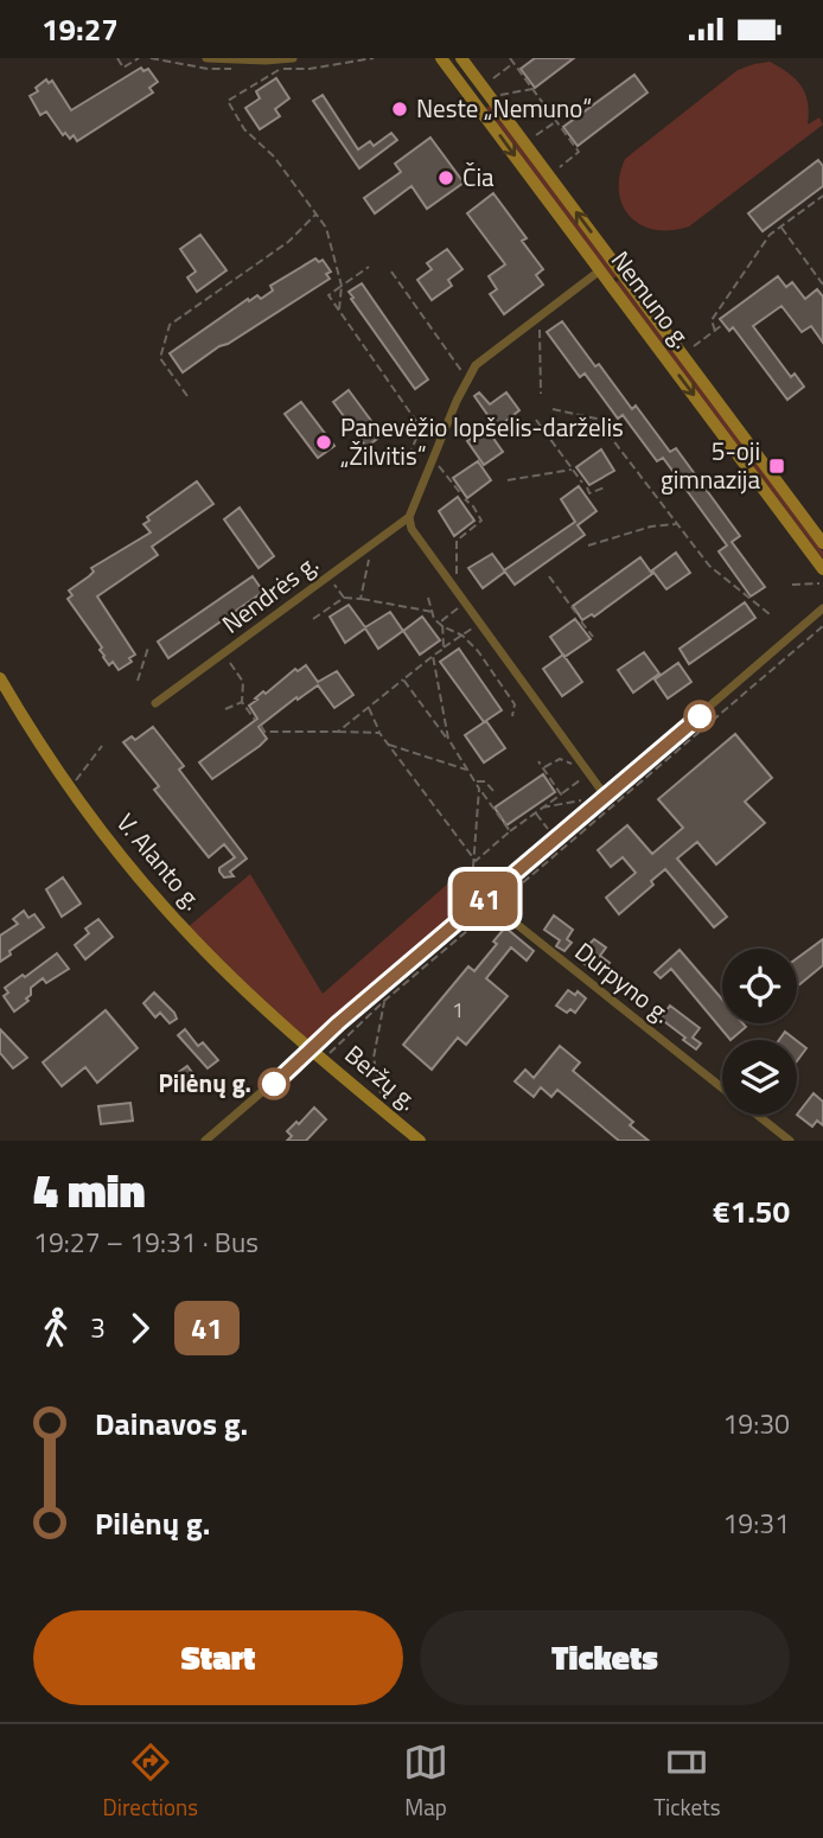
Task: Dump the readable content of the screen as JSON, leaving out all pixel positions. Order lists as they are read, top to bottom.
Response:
{
  "streets": {
    "main road": ["Nemuno g.", "V. Alanto g.", "Beržų g."],
    "street": ["Nendrės g.", "Durpyno g."]
  },
  "crossings": [
    ["V. Alanto g.", "Beržų g."]
  ],
  "places": {
    "other": [
      "Neste „Nemuno“",
      "Čia",
      "Panevėžio lopšelis-darželis „Žilvitis“",
      "Pilėnų g."
    ],
    "transit": ["5-oji gimnazija"]
  },
  "lines": ["bus line 41"],
  "house_numbers": ["1"],
  "page": {
    "status": "19:27",
    "on_map": "41",
    "heading": ["4 min", "19:27 – 19:31 · Bus", "€1.50"],
    "legs": ["3", "41"],
    "list": [
      {
        "name": "Dainavos g.",
        "value": "19:30"
      },
      {
        "name": "Pilėnų g.",
        "value": "19:31"
      }
    ],
    "buttons": ["Start", "Tickets"],
    "tabs": ["Directions", "Map", "Tickets"]
  }
}
